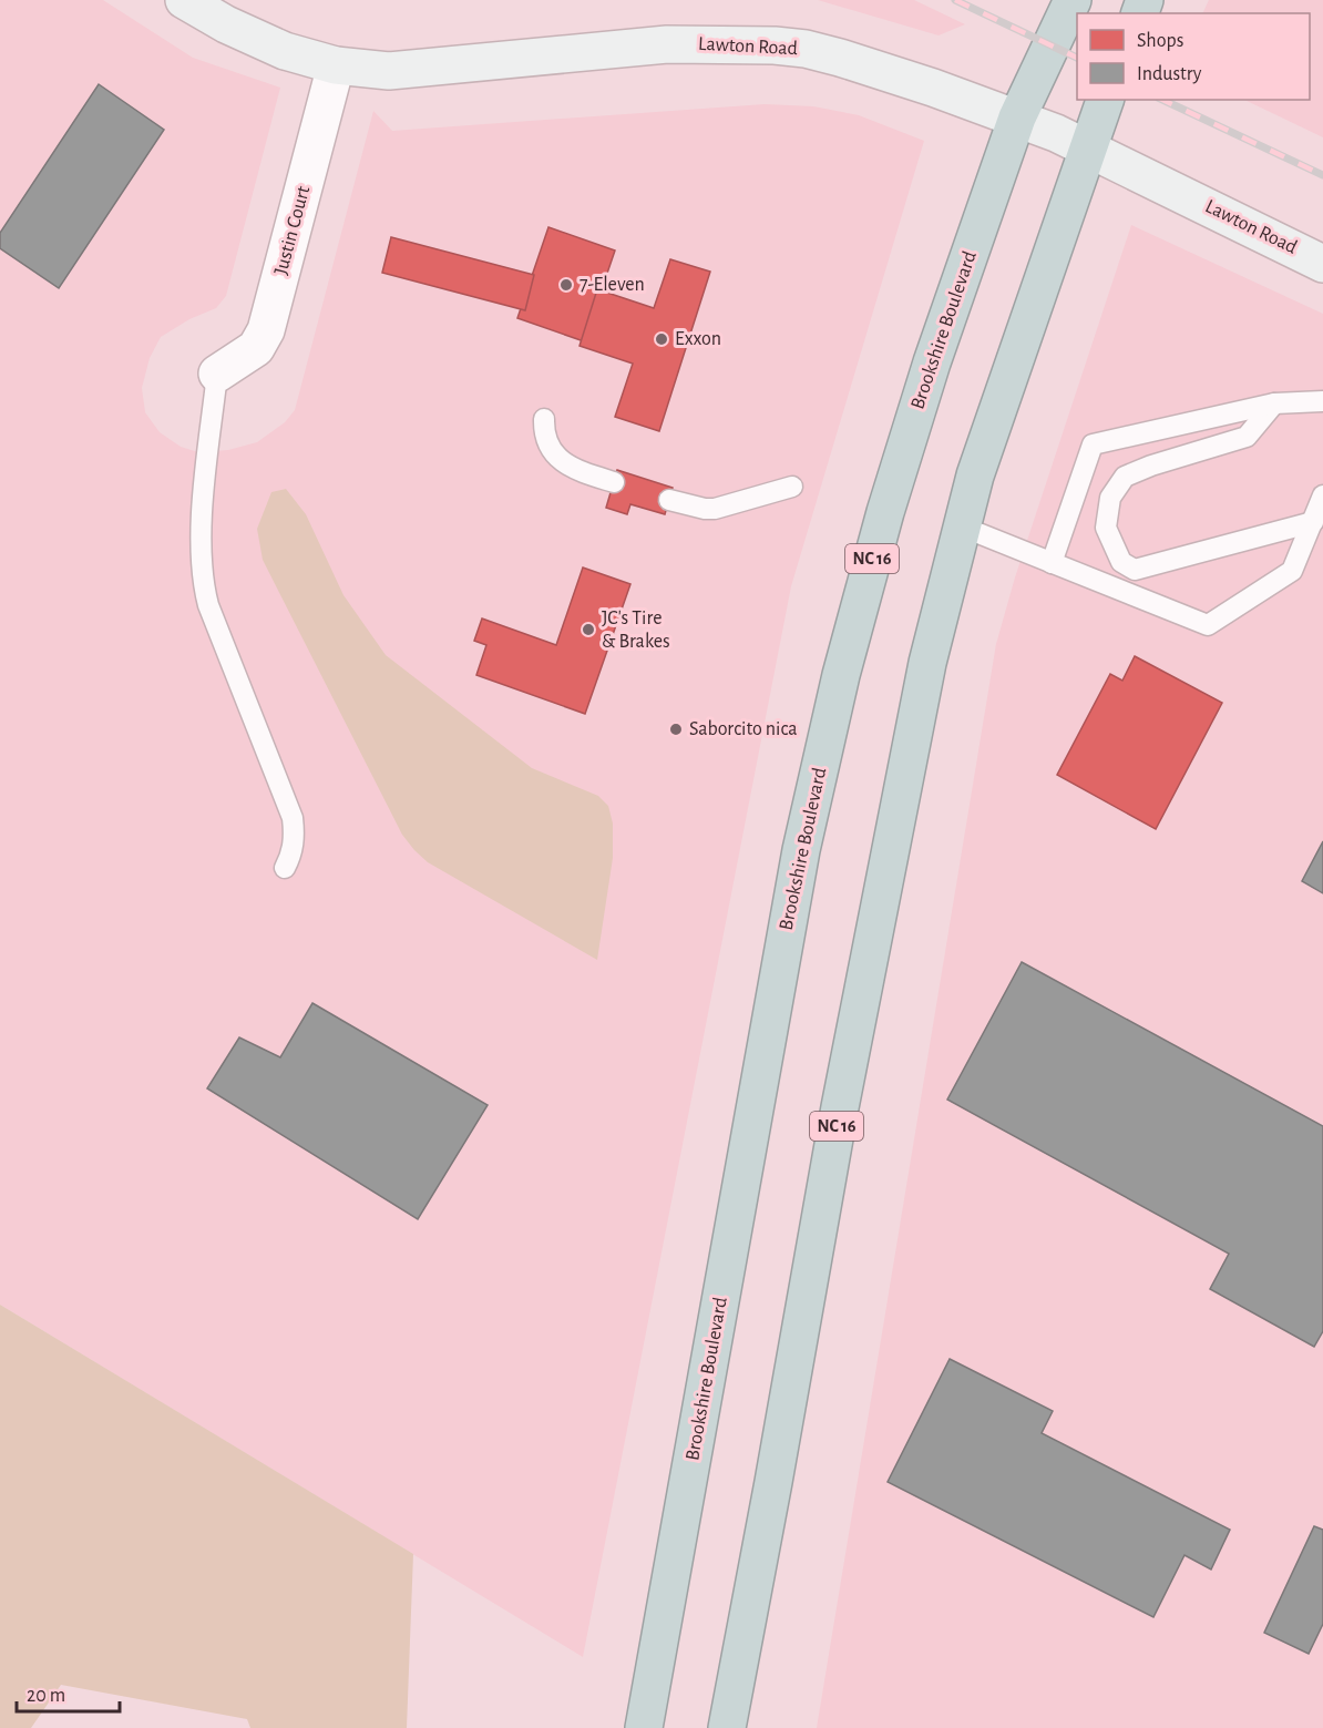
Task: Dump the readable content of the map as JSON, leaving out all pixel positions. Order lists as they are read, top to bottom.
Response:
{
  "streets": {
    "highway": ["Brookshire Boulevard", "NC 16"],
    "street": ["Lawton Road", "Justin Court"]
  },
  "crossings": [
    ["Lawton Road", "Justin Court"],
    ["Lawton Road", "Brookshire Boulevard"],
    ["Lawton Road", "NC 16"]
  ],
  "places": [
    "7-Eleven",
    "Exxon",
    "JC's Tire & Brakes",
    "Saborcito nica"
  ],
  "legend": ["Shops", "Industry"],
  "scale_bar": "20 m"
}
